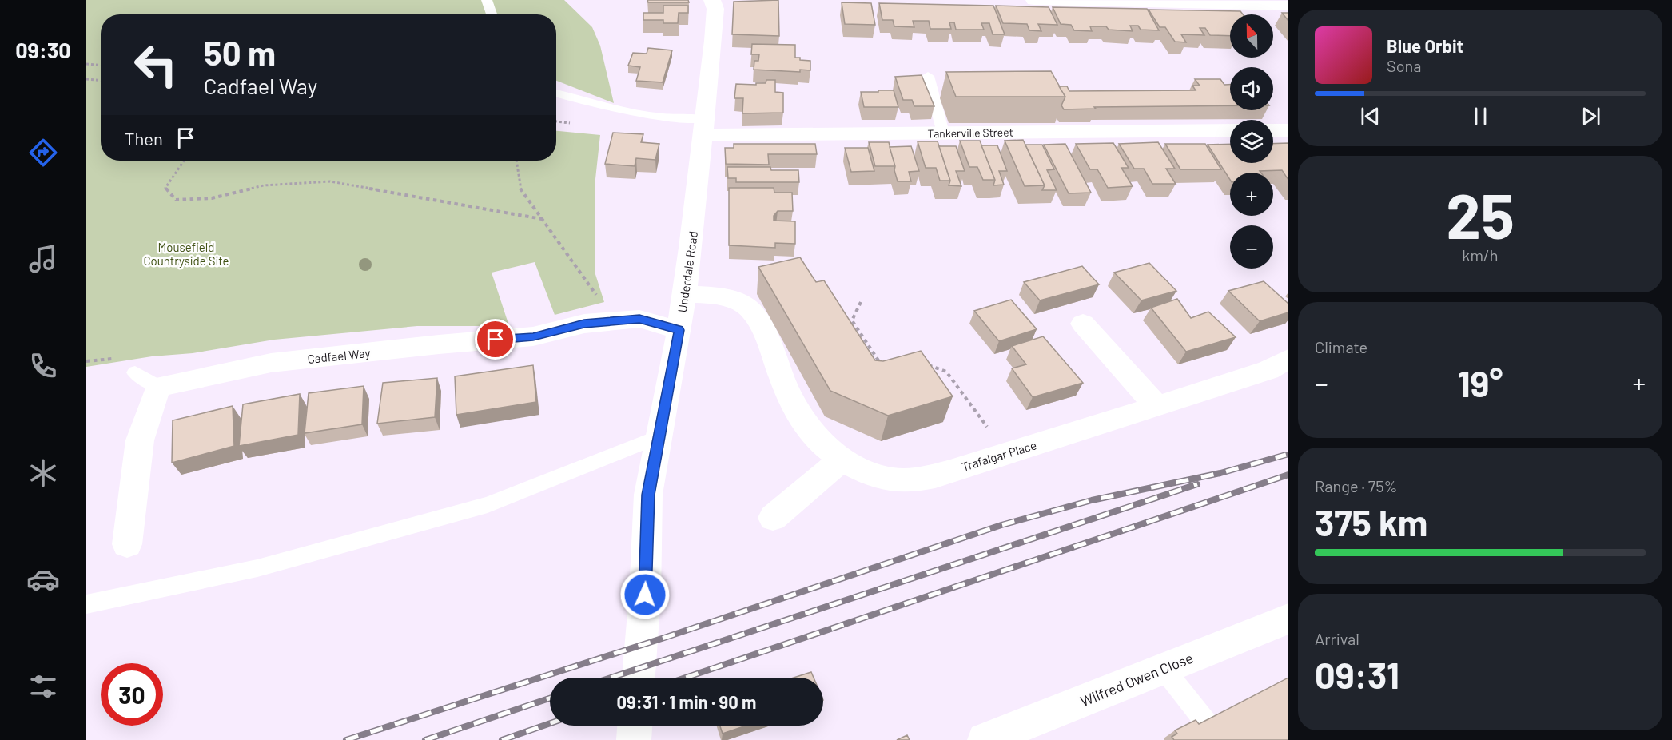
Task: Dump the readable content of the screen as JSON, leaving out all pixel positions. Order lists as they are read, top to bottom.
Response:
{
  "streets": {
    "street": [
      "Tankerville Street",
      "Underdale Road",
      "Cadfael Way",
      "Trafalgar Place",
      "Wilfred Owen Close"
    ]
  },
  "crossings": [
    ["Tankerville Street", "Underdale Road"],
    ["Underdale Road", "Cadfael Way"],
    ["Underdale Road", "Trafalgar Place"]
  ],
  "parks": ["Mousefield Countryside Site"],
  "north": "top",
  "page": {
    "tabs": "09:30",
    "map_buttons": ["+", "−"],
    "turn": ["50 m", "Cadfael Way"],
    "song": ["Blue Orbit", "Sona"],
    "then": "Then",
    "tile": [
      ["25", "km/h"],
      "Climate",
      ["Range · 75%", "375 km"],
      ["Arrival", "09:31"]
    ],
    "heat": ["−", "19°", "+"],
    "limit": "30",
    "trip": "09:31 · 1 min · 90 m"
  }
}
